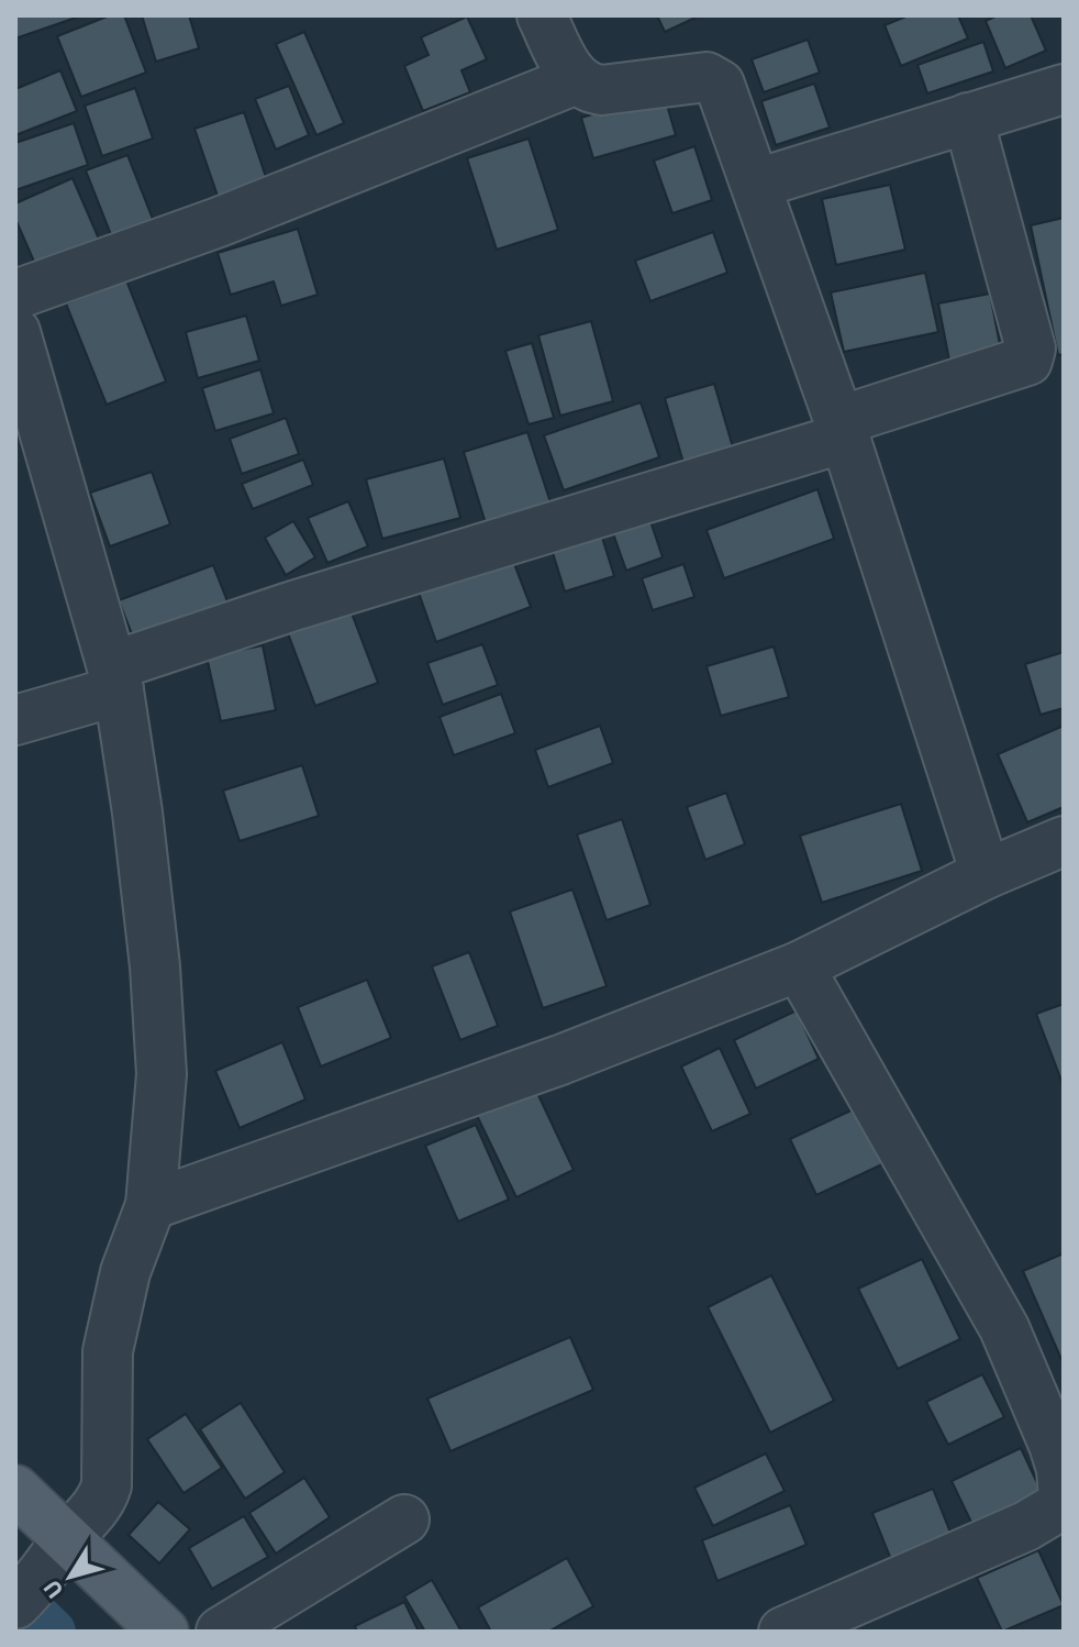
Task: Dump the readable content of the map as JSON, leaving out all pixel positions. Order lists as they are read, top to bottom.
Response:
{
  "north": "bottom left"
}
